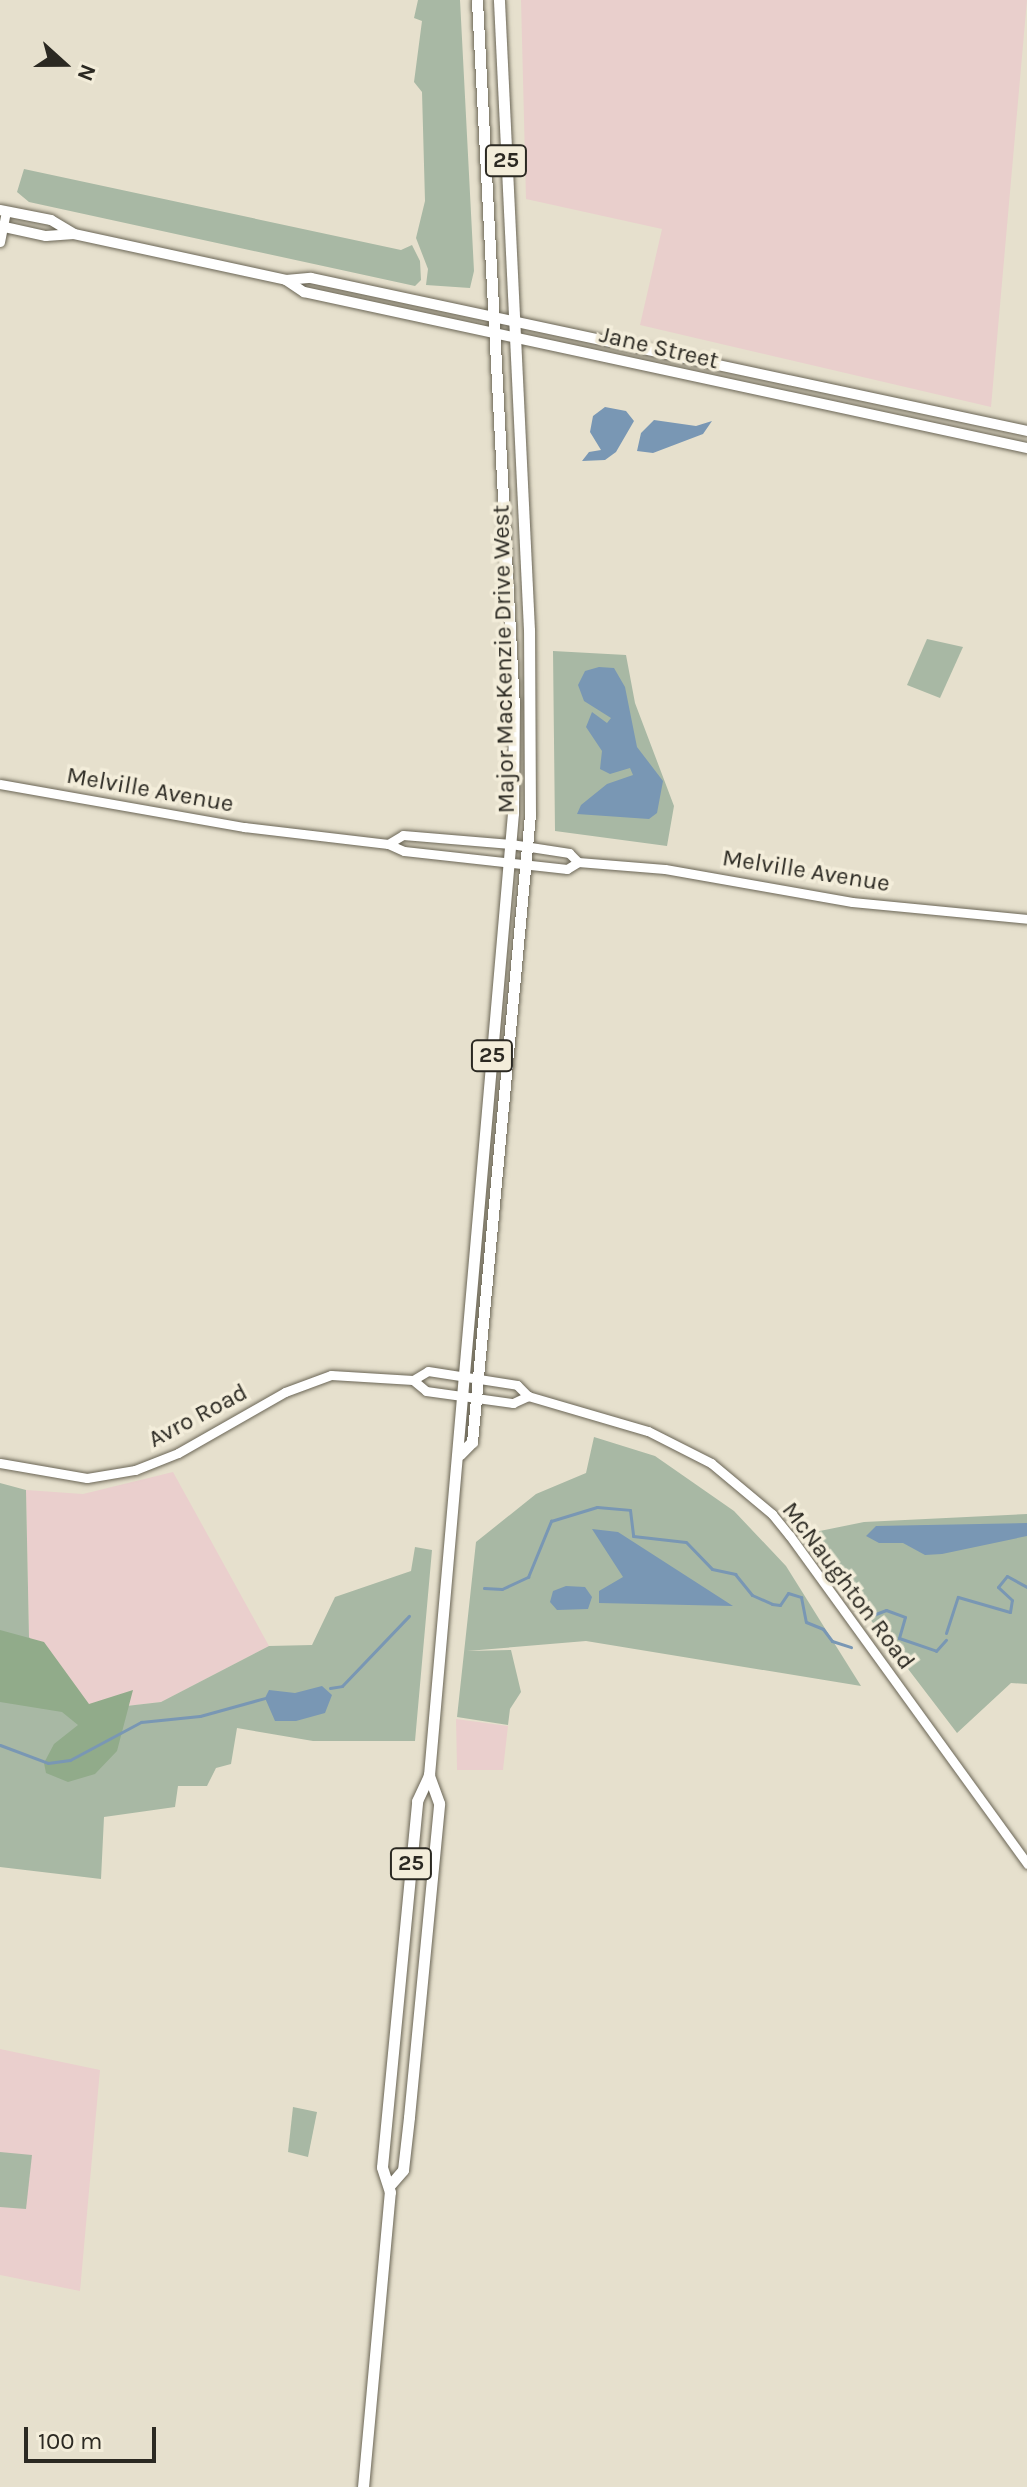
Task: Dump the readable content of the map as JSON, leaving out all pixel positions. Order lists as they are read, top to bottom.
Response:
{
  "streets": {
    "main road": ["25", "Jane Street", "Major MacKenzie Drive West"],
    "street": ["Melville Avenue", "Avro Road", "McNaughton Road"]
  },
  "crossings": [
    ["Jane Street", "Major MacKenzie Drive West"],
    ["Major MacKenzie Drive West", "Melville Avenue"],
    ["Major MacKenzie Drive West", "Avro Road"],
    ["Major MacKenzie Drive West", "McNaughton Road"],
    ["Avro Road", "McNaughton Road"]
  ],
  "scale_bar": "100 m",
  "north": "right"
}
